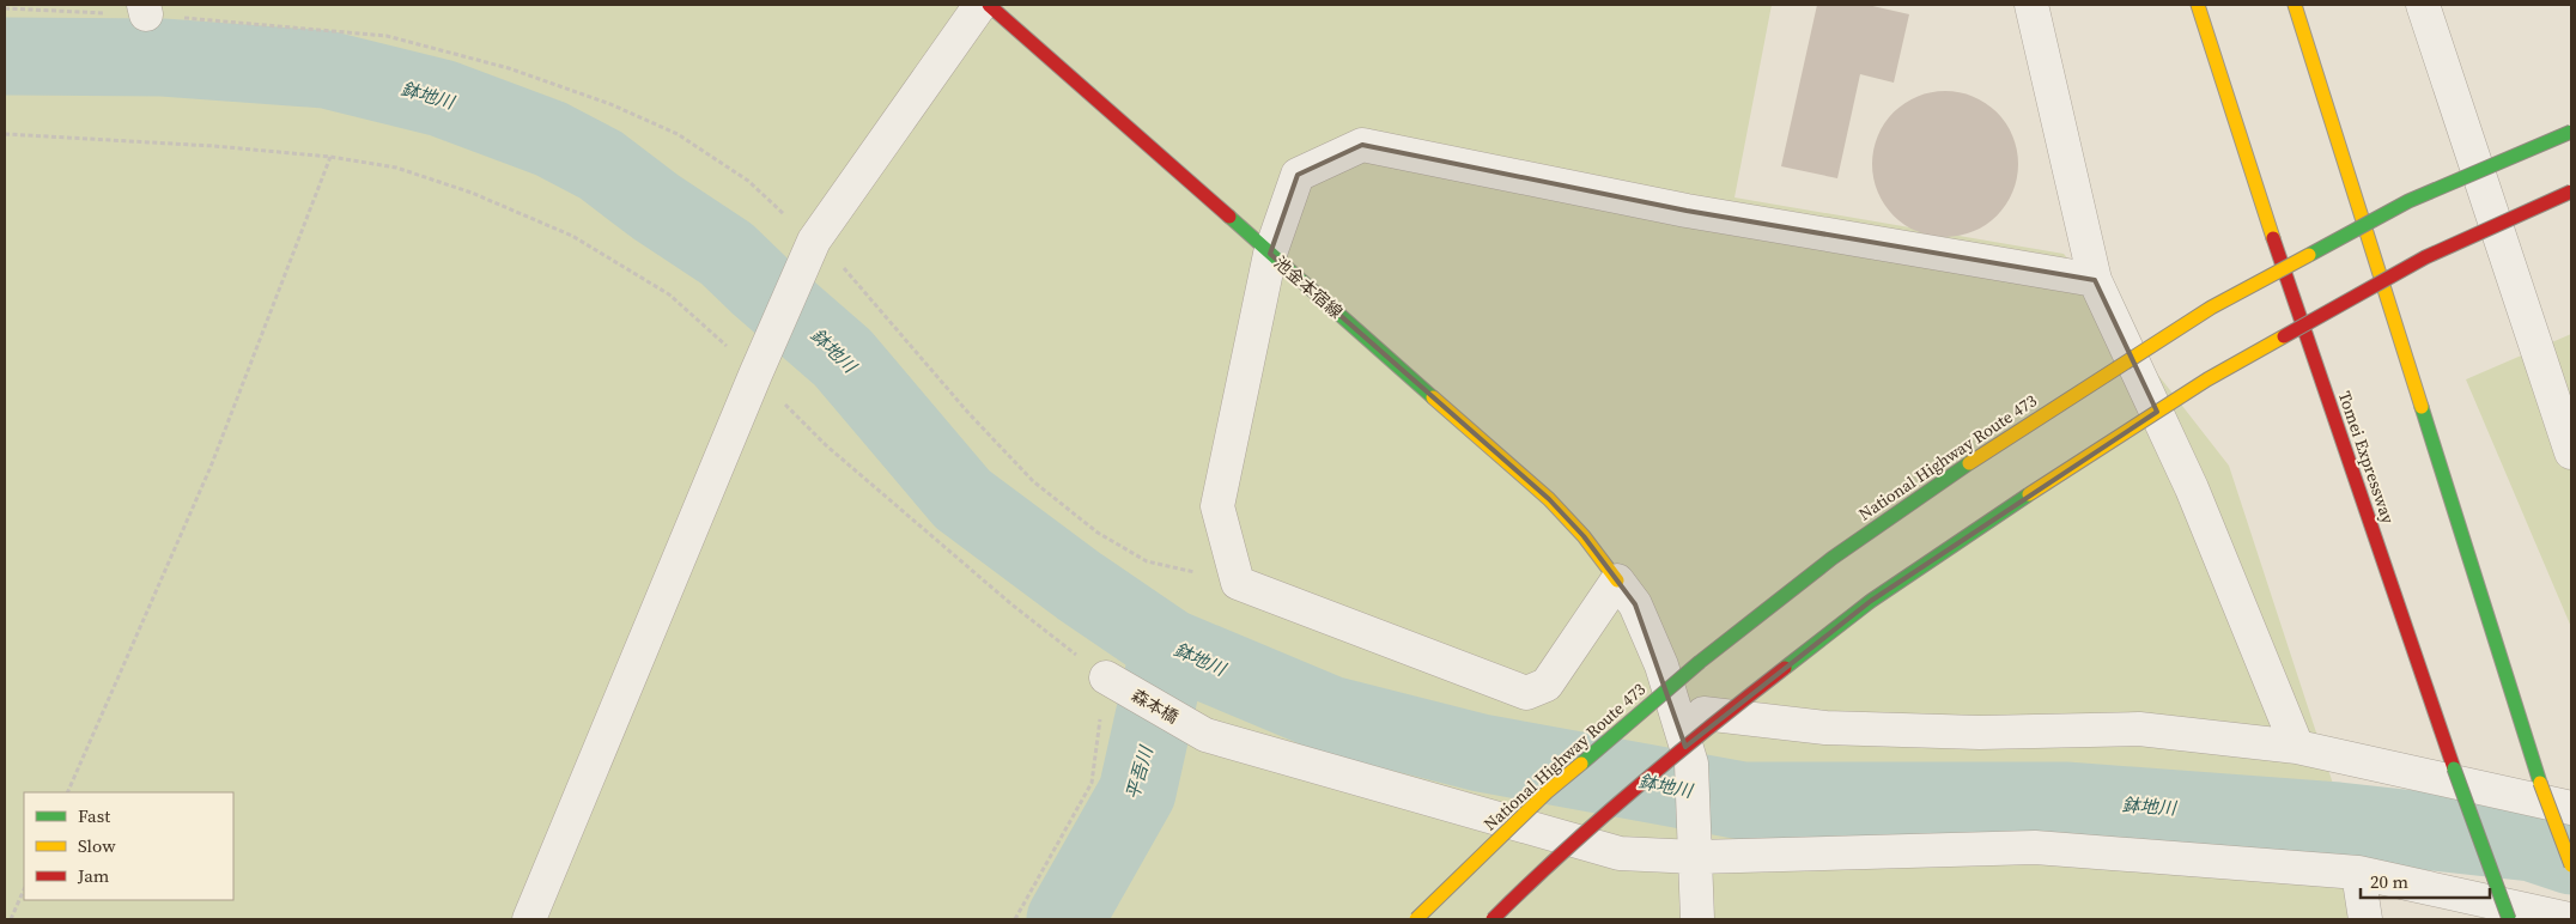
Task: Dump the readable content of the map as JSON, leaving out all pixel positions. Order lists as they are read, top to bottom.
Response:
{
  "streets": {
    "main road": ["池金本宿線", "National Highway Route 473", "Tomei Expressway"],
    "street": ["森本橋"]
  },
  "water": ["鉢地川", "平吾川"],
  "legend": ["Fast", "Slow", "Jam"],
  "scale_bar": "20 m"
}
